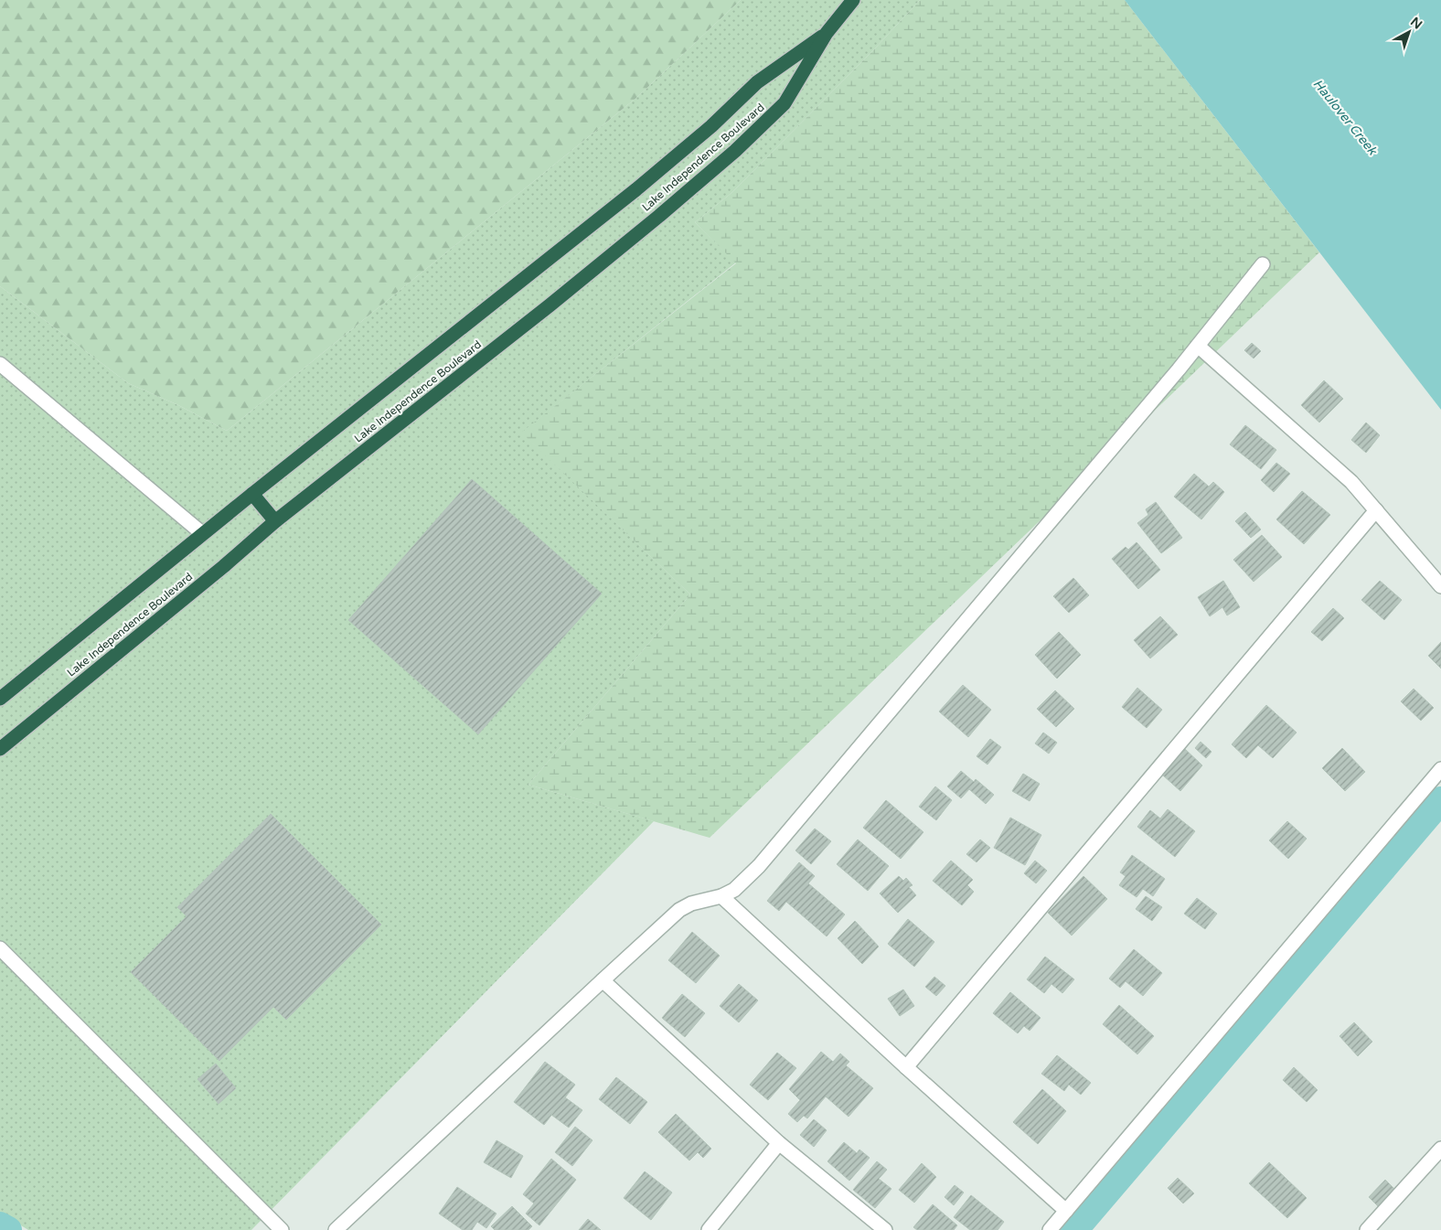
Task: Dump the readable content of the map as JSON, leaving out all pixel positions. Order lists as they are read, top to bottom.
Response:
{
  "streets": {
    "highway": ["Lake Independence Boulevard"]
  },
  "water": ["Haulover Creek"],
  "north": "top right"
}
